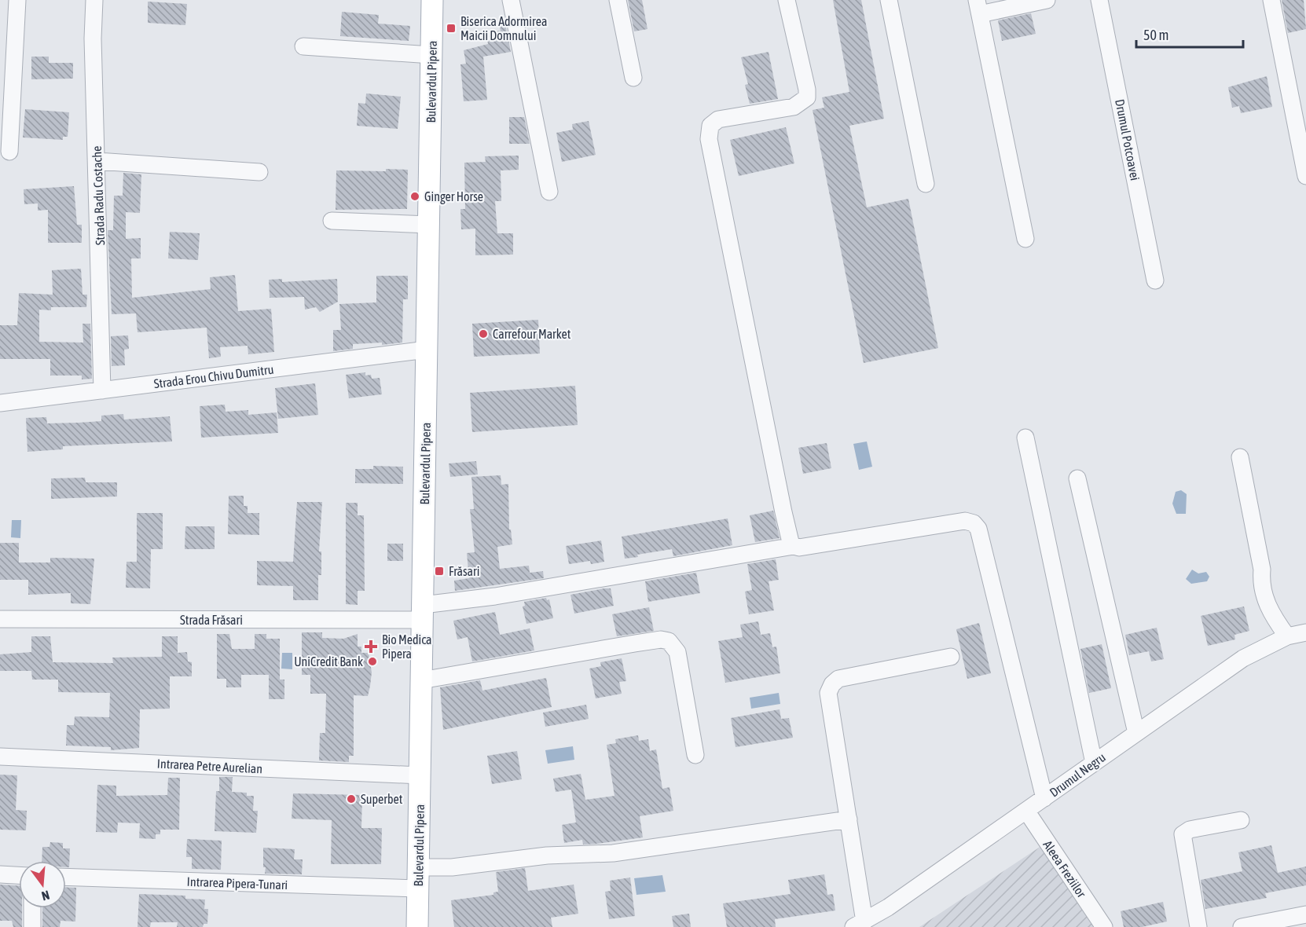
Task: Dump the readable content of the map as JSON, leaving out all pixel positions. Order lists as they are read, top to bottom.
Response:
{
  "streets": {
    "main road": ["Bulevardul Pipera"],
    "street": [
      "Drumul Potcoavei",
      "Strada Radu Costache",
      "Strada Erou Chivu Dumitru",
      "Strada Frăsari",
      "Intrarea Petre Aurelian",
      "Drumul Negru",
      "Aleea Freziilor",
      "Intrarea Pipera-Tunari"
    ]
  },
  "crossings": [
    ["Bulevardul Pipera", "Strada Erou Chivu Dumitru"],
    ["Bulevardul Pipera", "Strada Frăsari"],
    ["Bulevardul Pipera", "Intrarea Petre Aurelian"],
    ["Bulevardul Pipera", "Intrarea Pipera-Tunari"],
    ["Strada Radu Costache", "Strada Erou Chivu Dumitru"],
    ["Strada Frăsari", "Drumul Negru"],
    ["Drumul Negru", "Aleea Freziilor"]
  ],
  "places": {
    "transit": ["Biserica Adormirea Maicii Domnului", "Frăsari"],
    "other": [
      "Ginger Horse",
      "Carrefour Market",
      "UniCredit Bank",
      "Superbet"
    ],
    "health": ["Bio Medica Pipera"]
  },
  "scale_bar": "50 m",
  "north": "bottom"
}
